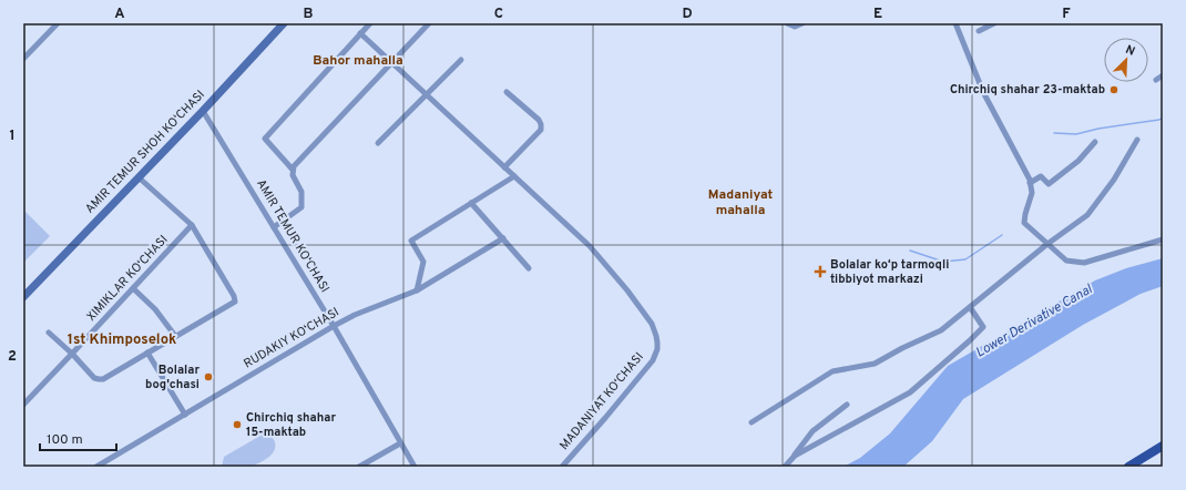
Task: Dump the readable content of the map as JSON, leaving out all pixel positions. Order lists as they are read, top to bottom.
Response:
{
  "streets": {
    "main road": ["AMIR TEMUR SHOH KO‘CHASI"],
    "street": [
      "AMIR TEMUR KO‘CHASI",
      "XIMIKLAR KO‘CHASI",
      "RUDAKIY KO‘CHASI",
      "MADANIYAT KO‘CHASI"
    ]
  },
  "crossings": [
    ["AMIR TEMUR SHOH KO‘CHASI", "AMIR TEMUR KO‘CHASI"],
    ["AMIR TEMUR KO‘CHASI", "RUDAKIY KO‘CHASI"]
  ],
  "districts": ["Bahor mahalla", "Madaniyat mahalla", "1st Khimposelok"],
  "water": ["Lower Derivative Canal"],
  "places": {
    "other": ["Chirchiq shahar 23-maktab", "Bolalar bog'chasi", "Chirchiq shahar 15-maktab"],
    "health": ["Bolalar ko‘p tarmoqli tibbiyot markazi"]
  },
  "scale_bar": "100 m",
  "north": "top right",
  "grid": {
    "columns": [
      "A",
      "B",
      "C",
      "D",
      "E",
      "F"
    ],
    "rows": ["1", "2"]
  }
}
